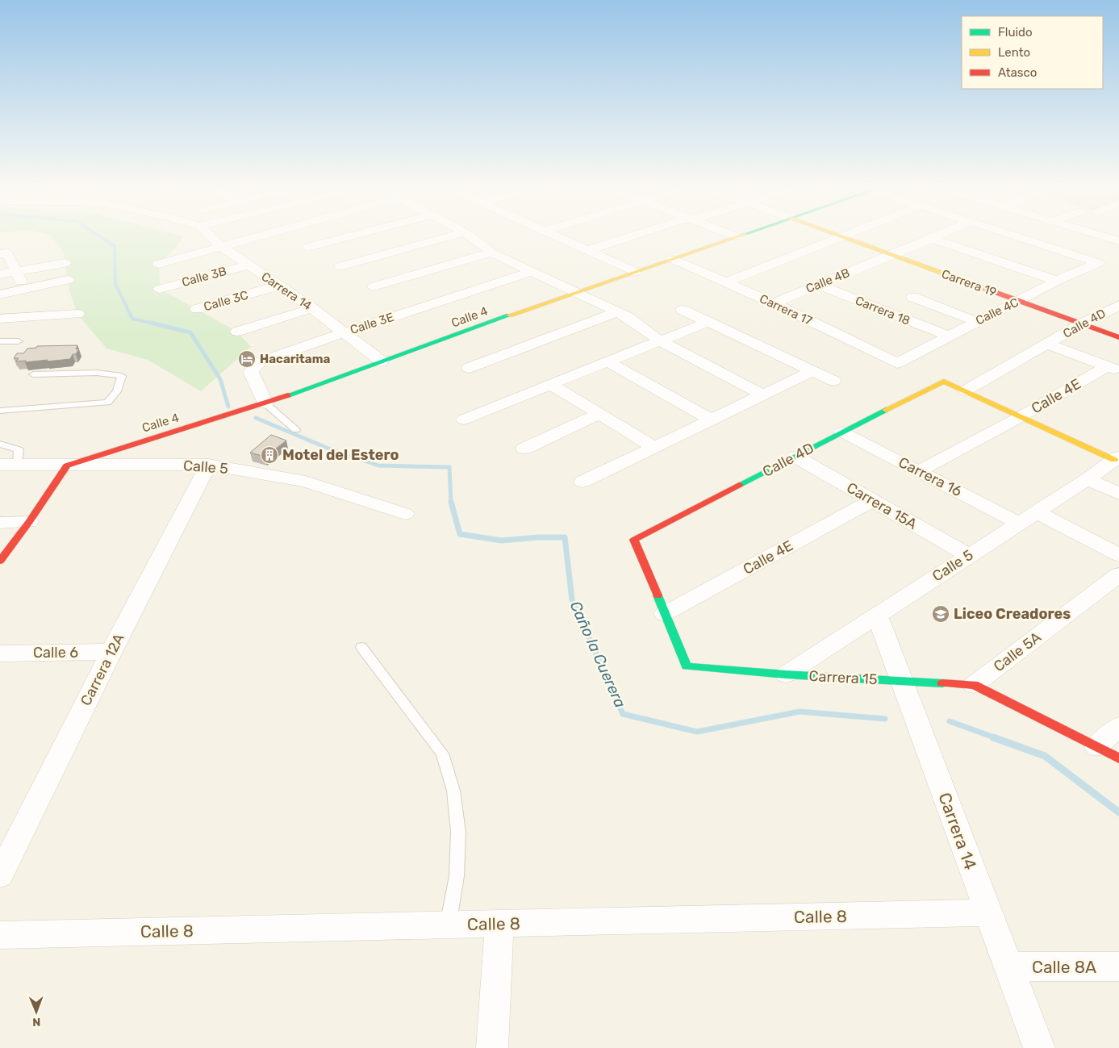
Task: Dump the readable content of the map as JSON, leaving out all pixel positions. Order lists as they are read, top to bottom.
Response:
{
  "streets": {
    "street": [
      "Calle 3B",
      "Calle 4B",
      "Carrera 19",
      "Carrera 14",
      "Calle 3C",
      "Carrera 17",
      "Carrera 18",
      "Calle 4C",
      "Calle 4",
      "Calle 3E",
      "Calle 4D",
      "Calle 4E",
      "Calle 5",
      "Carrera 16",
      "Carrera 15A",
      "Calle 5A",
      "Calle 6",
      "Carrera 12A",
      "Carrera 15",
      "Calle 8",
      "Calle 8A"
    ]
  },
  "crossings": [
    ["Calle 3B", "Carrera 14"],
    ["Calle 4B", "Carrera 19"],
    ["Calle 4B", "Carrera 17"],
    ["Calle 4B", "Carrera 18"],
    ["Carrera 19", "Calle 4C"],
    ["Carrera 19", "Calle 4D"],
    ["Carrera 14", "Calle 3C"],
    ["Carrera 14", "Calle 4"],
    ["Carrera 14", "Calle 3E"],
    ["Carrera 14", "Calle 5"],
    ["Carrera 14", "Carrera 15"],
    ["Carrera 14", "Calle 8"],
    ["Carrera 14", "Calle 8A"],
    ["Carrera 17", "Calle 4C"],
    ["Carrera 17", "Calle 4"],
    ["Carrera 18", "Calle 4C"],
    ["Calle 4", "Calle 3E"],
    ["Calle 4", "Calle 5"],
    ["Calle 4D", "Carrera 16"],
    ["Calle 4D", "Carrera 15A"],
    ["Calle 4D", "Carrera 15"],
    ["Calle 4E", "Carrera 16"],
    ["Calle 4E", "Carrera 15A"],
    ["Calle 4E", "Carrera 15"],
    ["Calle 5", "Carrera 16"],
    ["Calle 5", "Carrera 15A"],
    ["Calle 5", "Carrera 12A"],
    ["Calle 5", "Carrera 15"],
    ["Calle 5A", "Carrera 15"],
    ["Calle 6", "Carrera 12A"]
  ],
  "water": ["Caño la Cuerera"],
  "places": {
    "hotel": ["Hacaritama"],
    "building": ["Motel del Estero"],
    "school or university": ["Liceo Creadores"]
  },
  "legend": ["Fluido", "Lento", "Atasco"],
  "north": "bottom"
}
